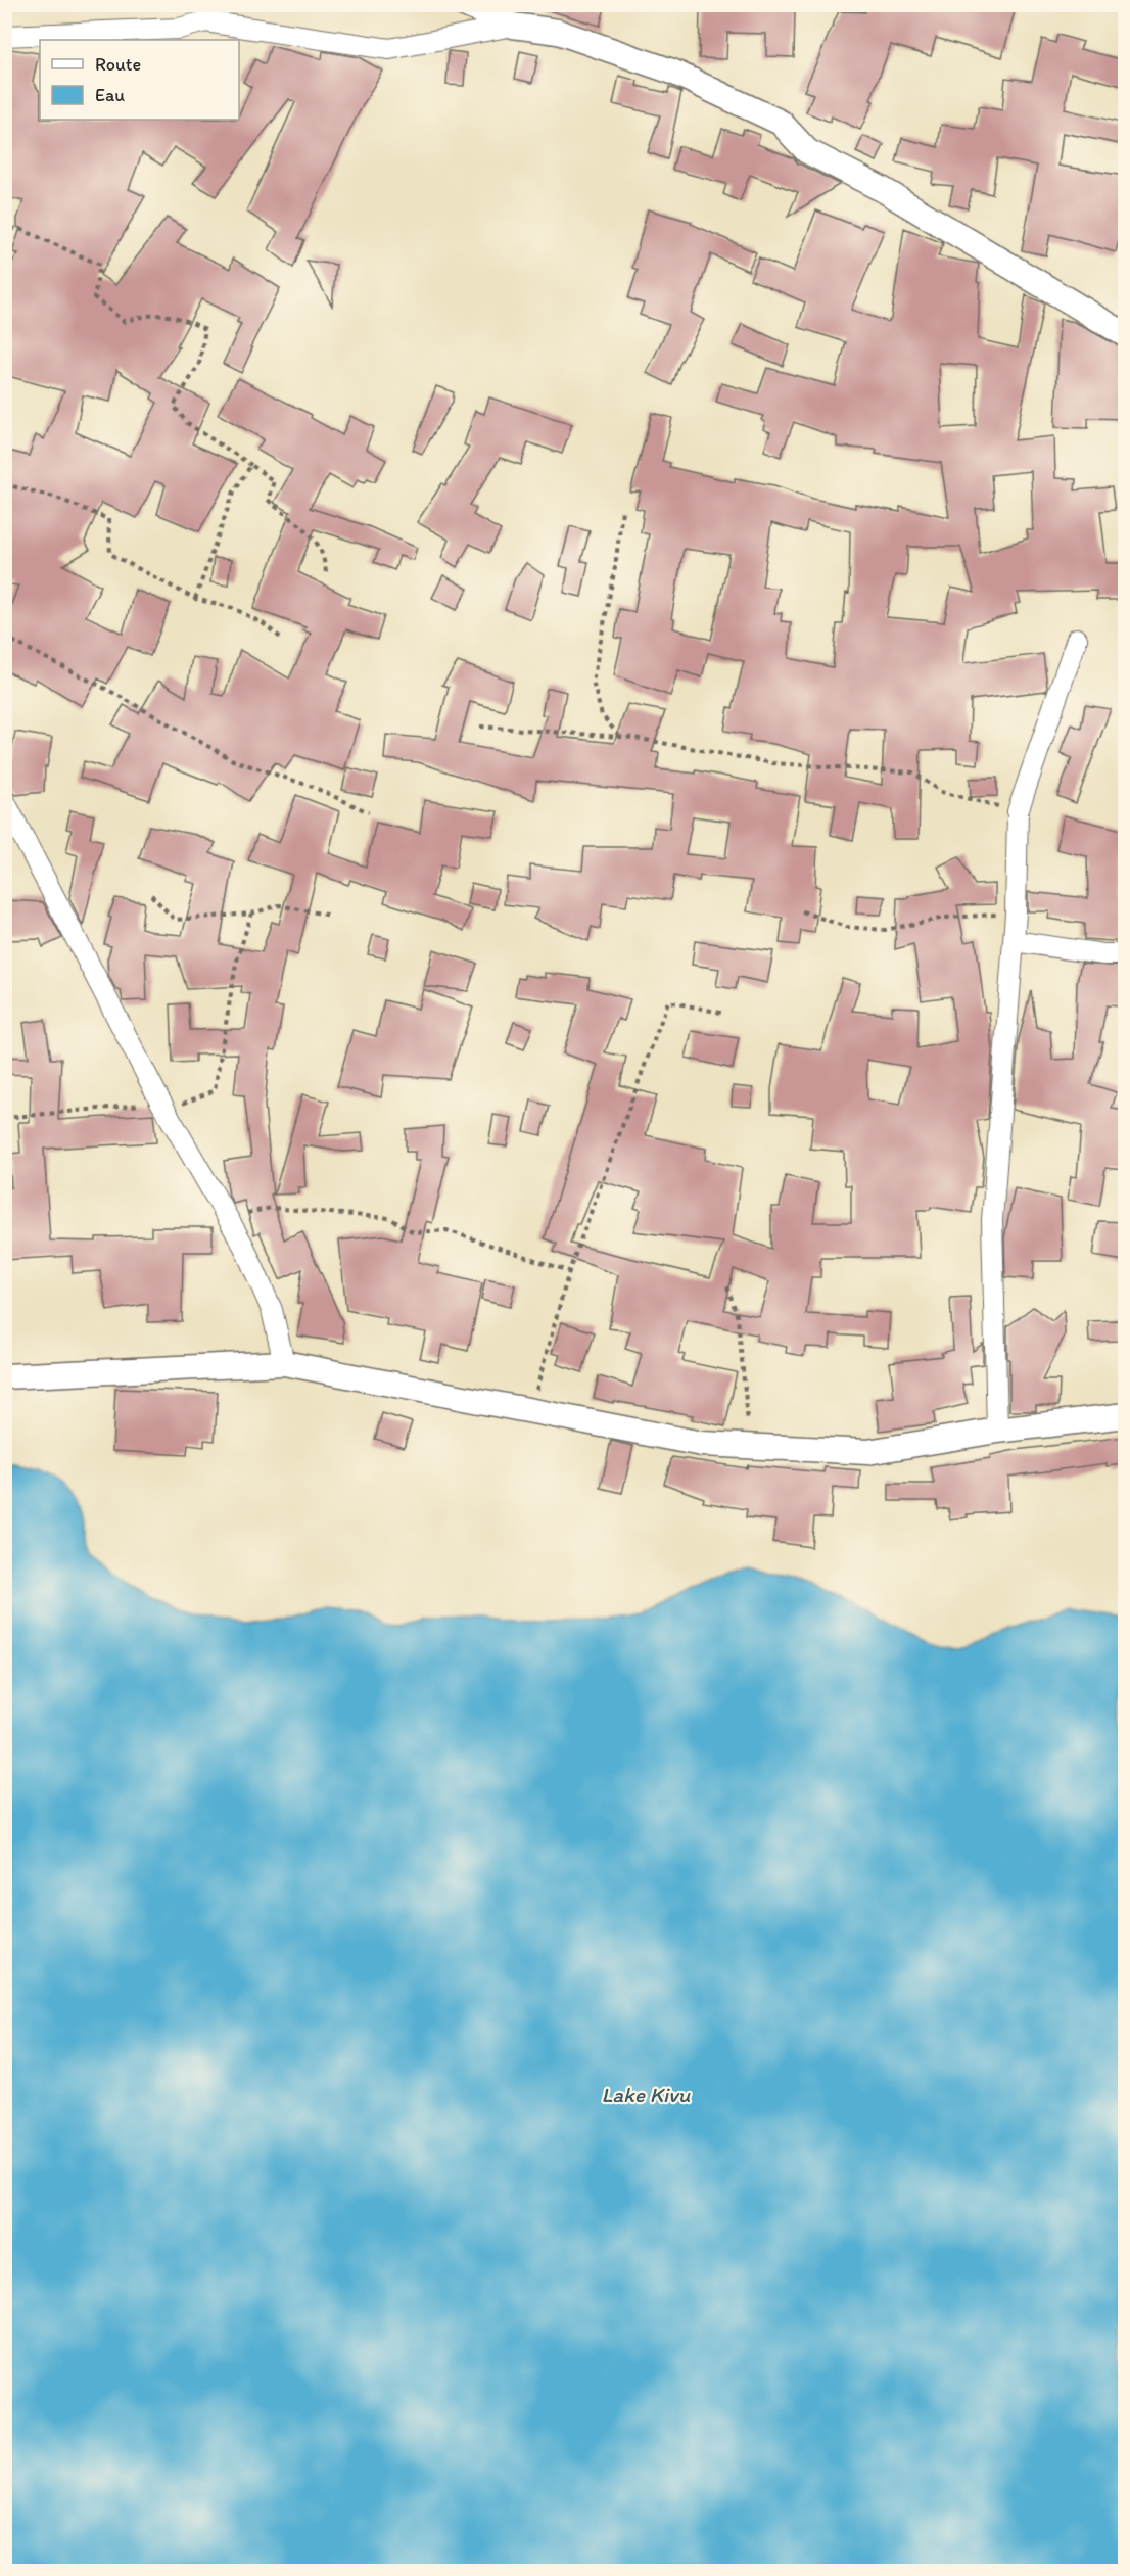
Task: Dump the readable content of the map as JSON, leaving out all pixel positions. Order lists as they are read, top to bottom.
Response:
{
  "water": ["Lake Kivu"],
  "legend": ["Route", "Eau"]
}
